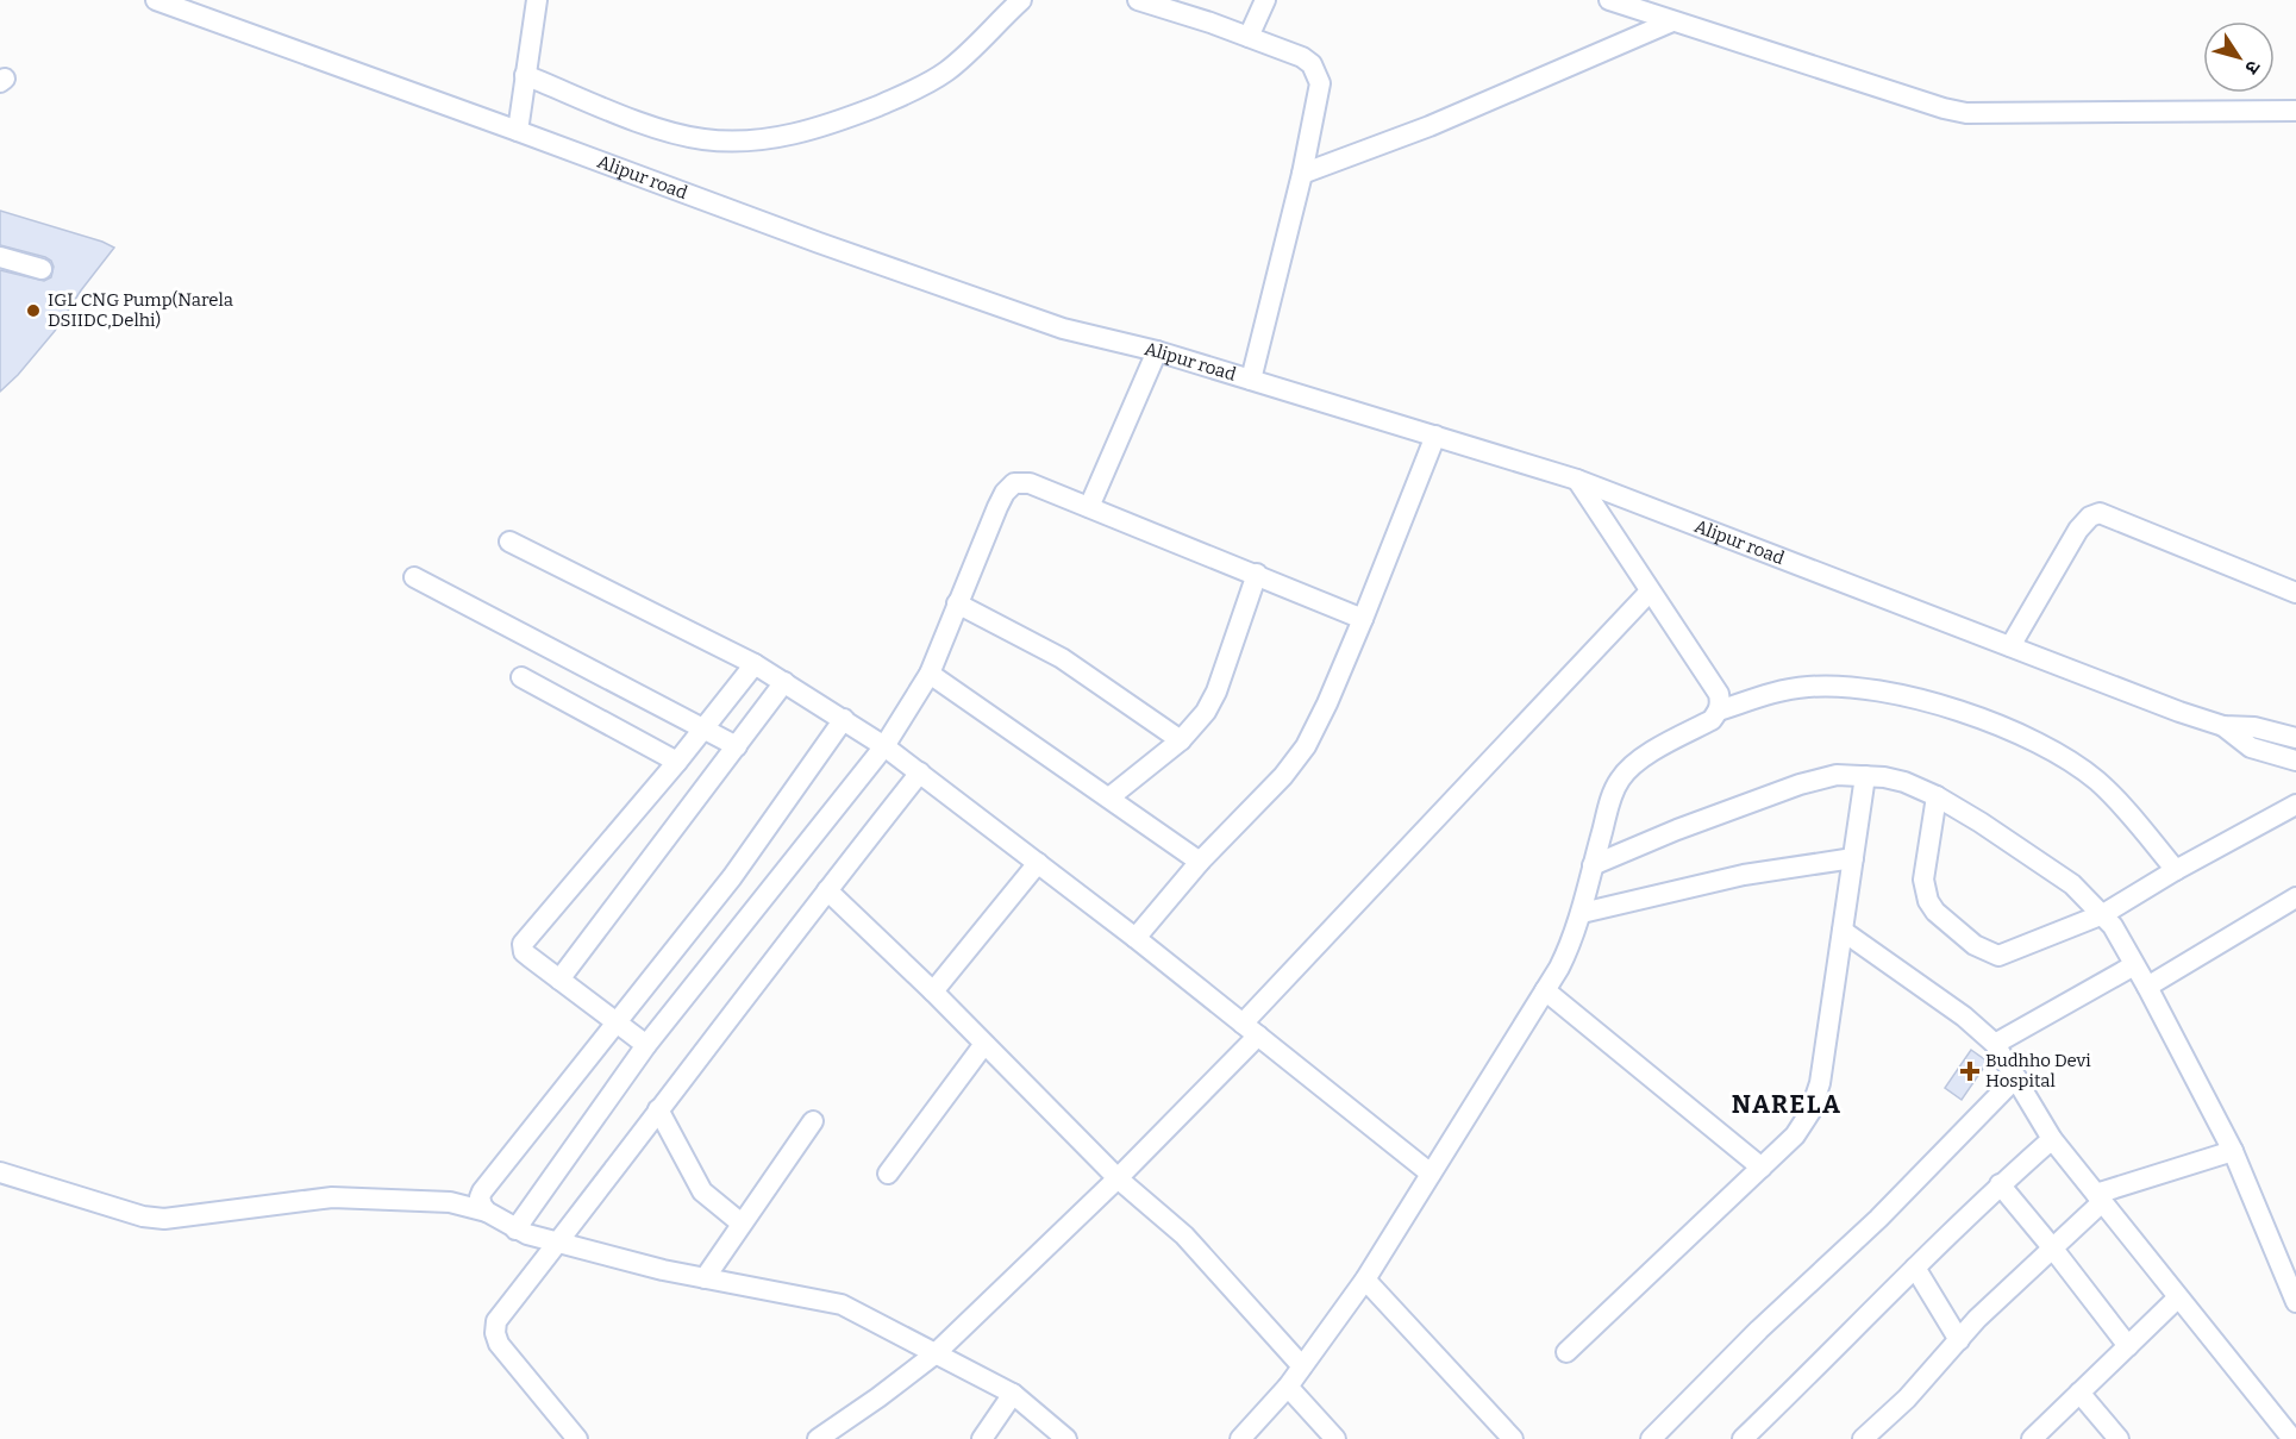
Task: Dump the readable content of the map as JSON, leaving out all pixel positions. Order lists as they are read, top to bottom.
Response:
{
  "streets": {
    "street": ["Alipur road"]
  },
  "districts": ["NARELA"],
  "places": {
    "other": ["IGL CNG Pump(Narela DSIIDC,Delhi)"],
    "health": ["Budhho Devi Hospital"]
  },
  "north": "bottom right"
}
